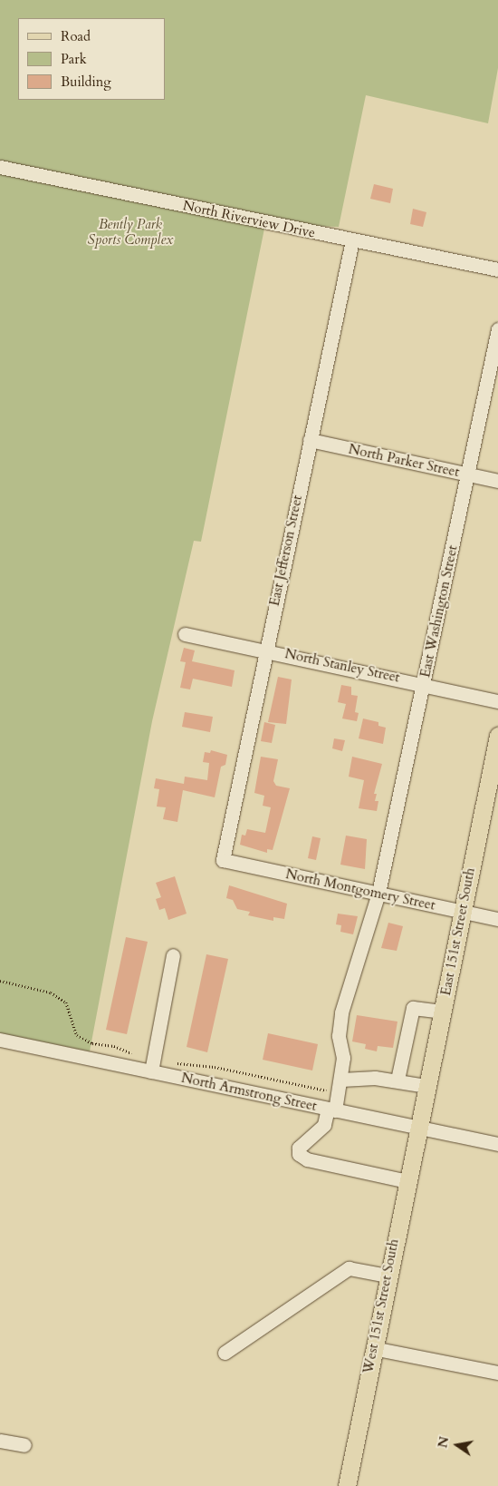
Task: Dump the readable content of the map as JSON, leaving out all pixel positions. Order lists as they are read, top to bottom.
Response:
{
  "streets": {
    "main road": ["East 151st Street South", "West 151st Street South"],
    "street": [
      "North Riverview Drive",
      "North Parker Street",
      "East Jefferson Street",
      "East Washington Street",
      "North Stanley Street",
      "North Montgomery Street",
      "North Armstrong Street"
    ]
  },
  "crossings": [
    ["North Riverview Drive", "East Jefferson Street"],
    ["North Parker Street", "East Jefferson Street"],
    ["North Parker Street", "East Washington Street"],
    ["East Jefferson Street", "North Stanley Street"],
    ["East Jefferson Street", "North Montgomery Street"],
    ["East Washington Street", "North Stanley Street"],
    ["East Washington Street", "North Montgomery Street"],
    ["East Washington Street", "North Armstrong Street"],
    ["East Washington Street", "West 151st Street South"],
    ["North Montgomery Street", "East 151st Street South"],
    ["East 151st Street South", "North Armstrong Street"],
    ["East 151st Street South", "West 151st Street South"],
    ["North Armstrong Street", "West 151st Street South"]
  ],
  "parks": ["Bently Park Sports Complex"],
  "legend": ["Road", "Park", "Building"],
  "north": "left"
}
